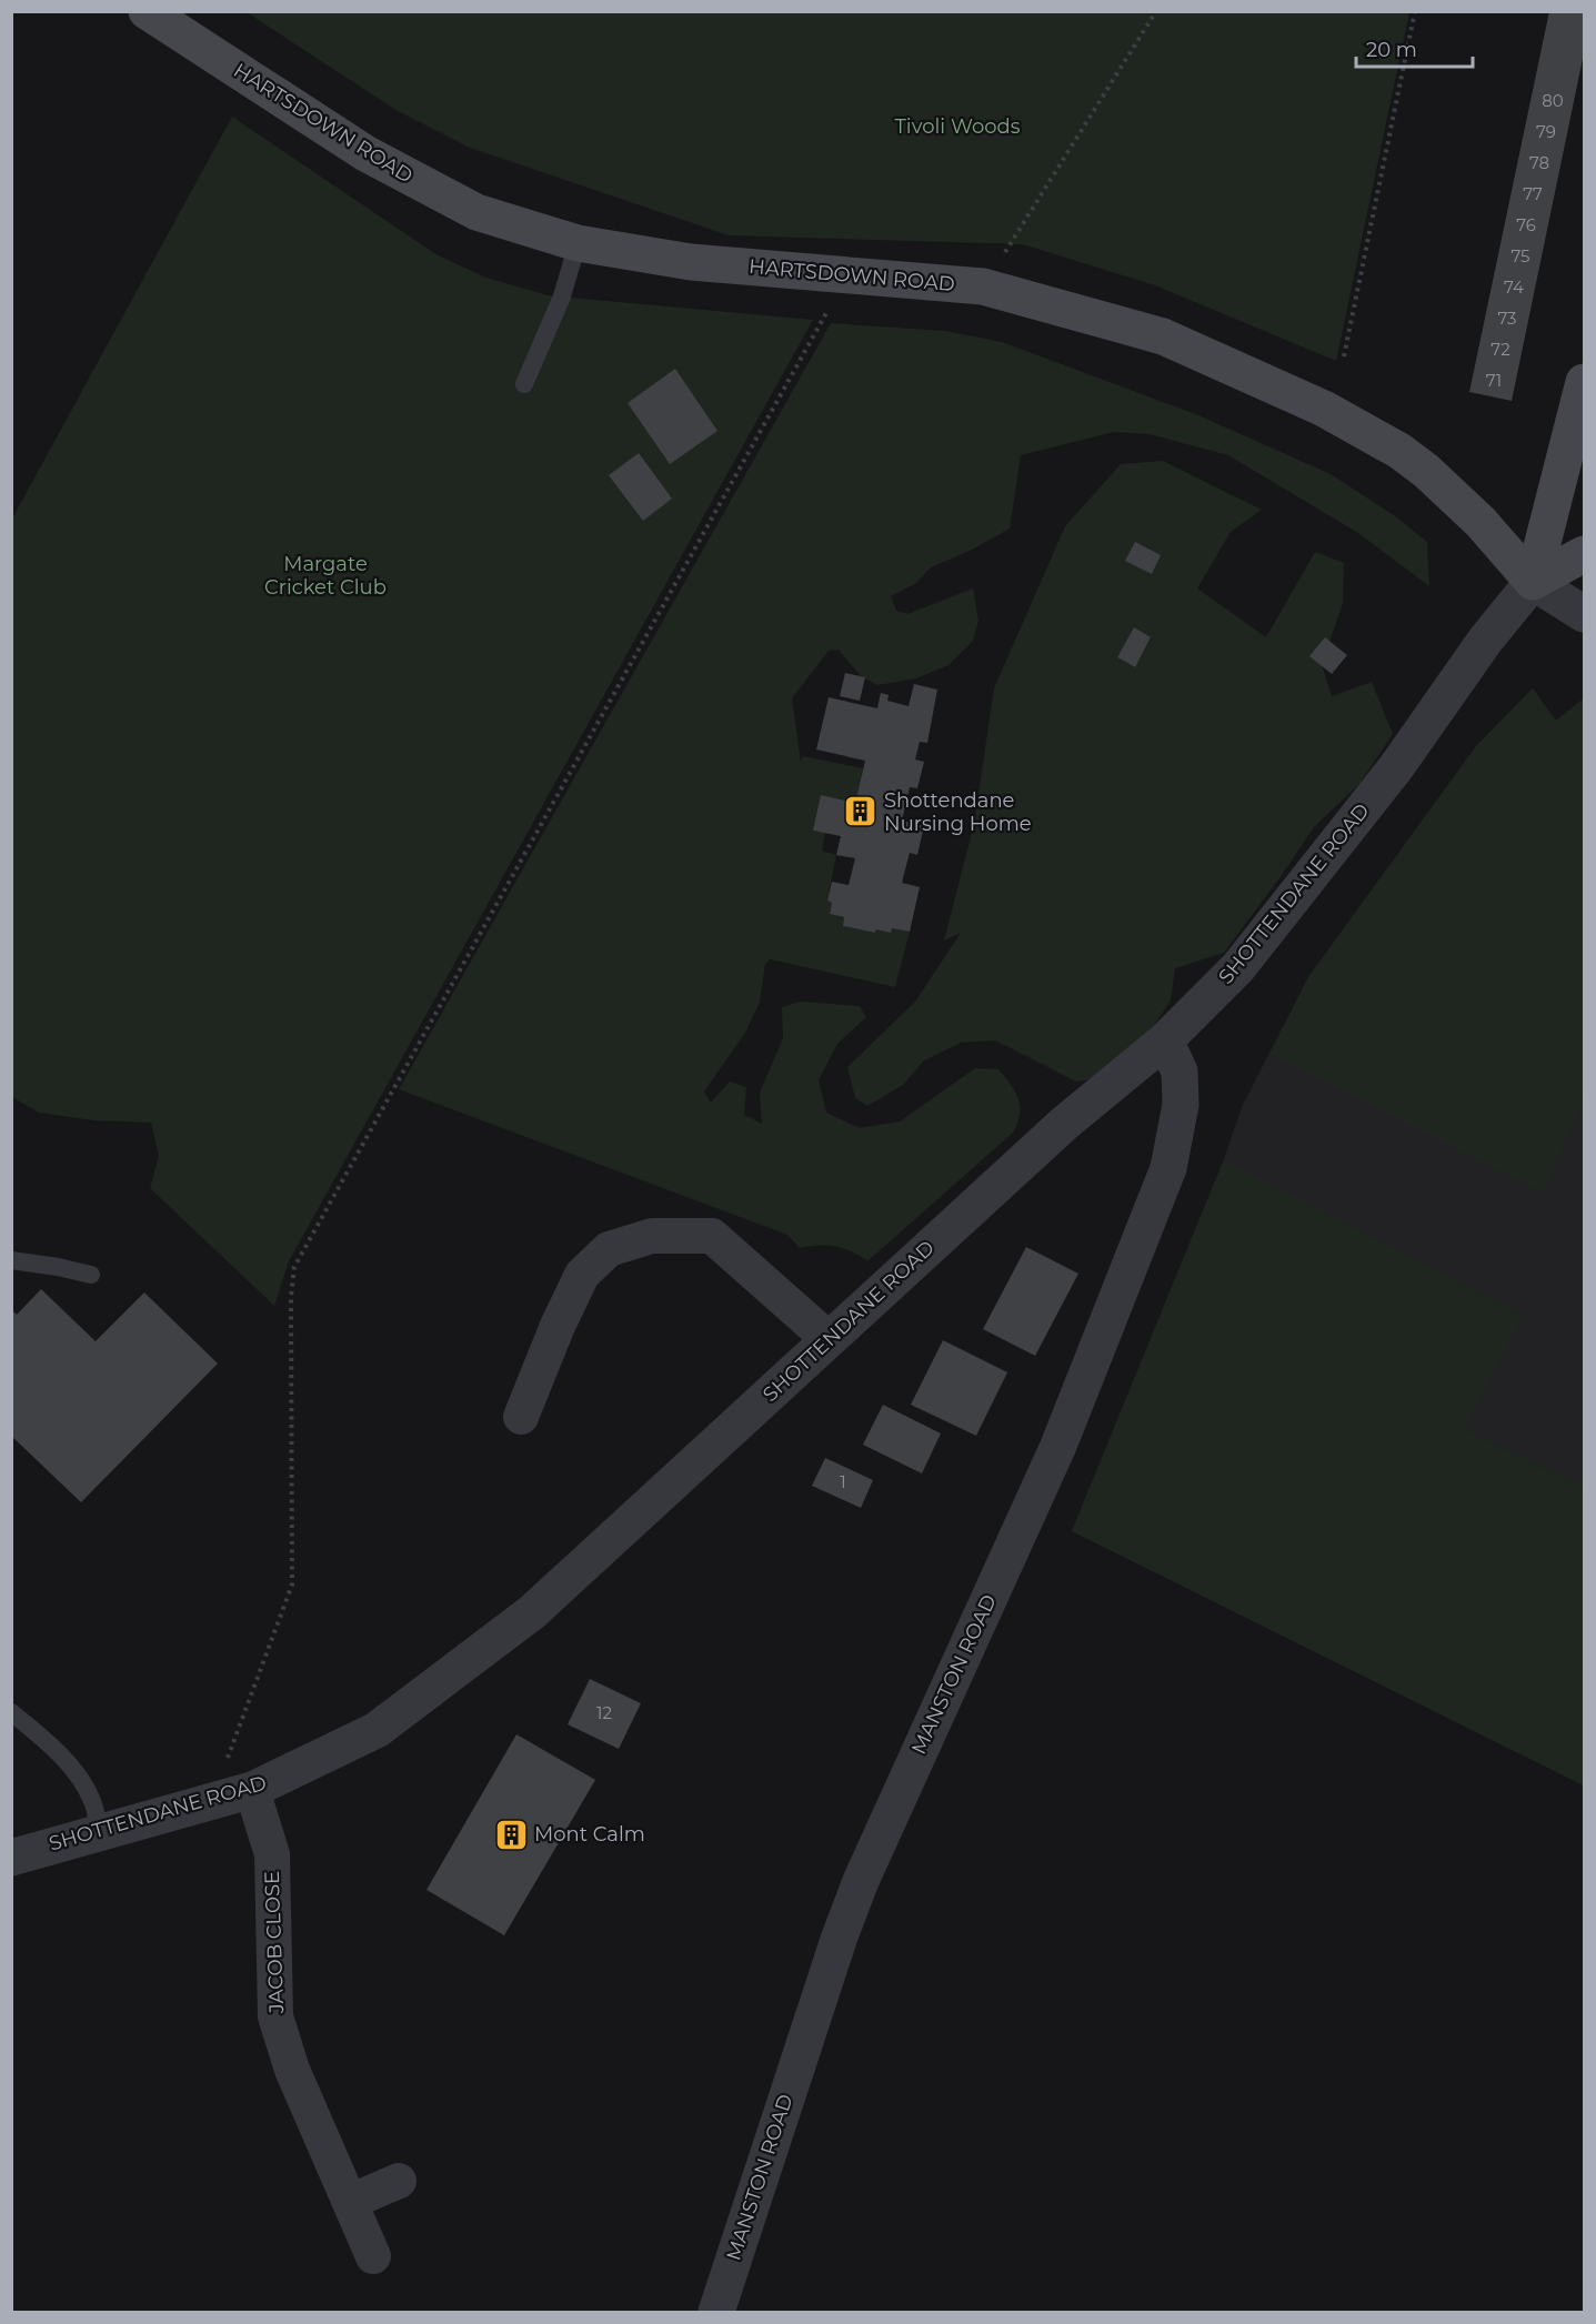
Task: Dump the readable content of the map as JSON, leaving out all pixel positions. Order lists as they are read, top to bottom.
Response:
{
  "streets": {
    "main road": ["HARTSDOWN ROAD"],
    "street": ["SHOTTENDANE ROAD", "MANSTON ROAD", "JACOB CLOSE"]
  },
  "crossings": [
    ["HARTSDOWN ROAD", "SHOTTENDANE ROAD"],
    ["SHOTTENDANE ROAD", "MANSTON ROAD"],
    ["SHOTTENDANE ROAD", "JACOB CLOSE"]
  ],
  "parks": ["Tivoli Woods", "Margate Cricket Club"],
  "places": {
    "building": ["Shottendane Nursing Home", "Mont Calm"]
  },
  "house_numbers": [
    "80",
    "79",
    "78",
    "77",
    "76",
    "75",
    "74",
    "73",
    "72",
    "71",
    "1",
    "12"
  ],
  "scale_bar": "20 m"
}
